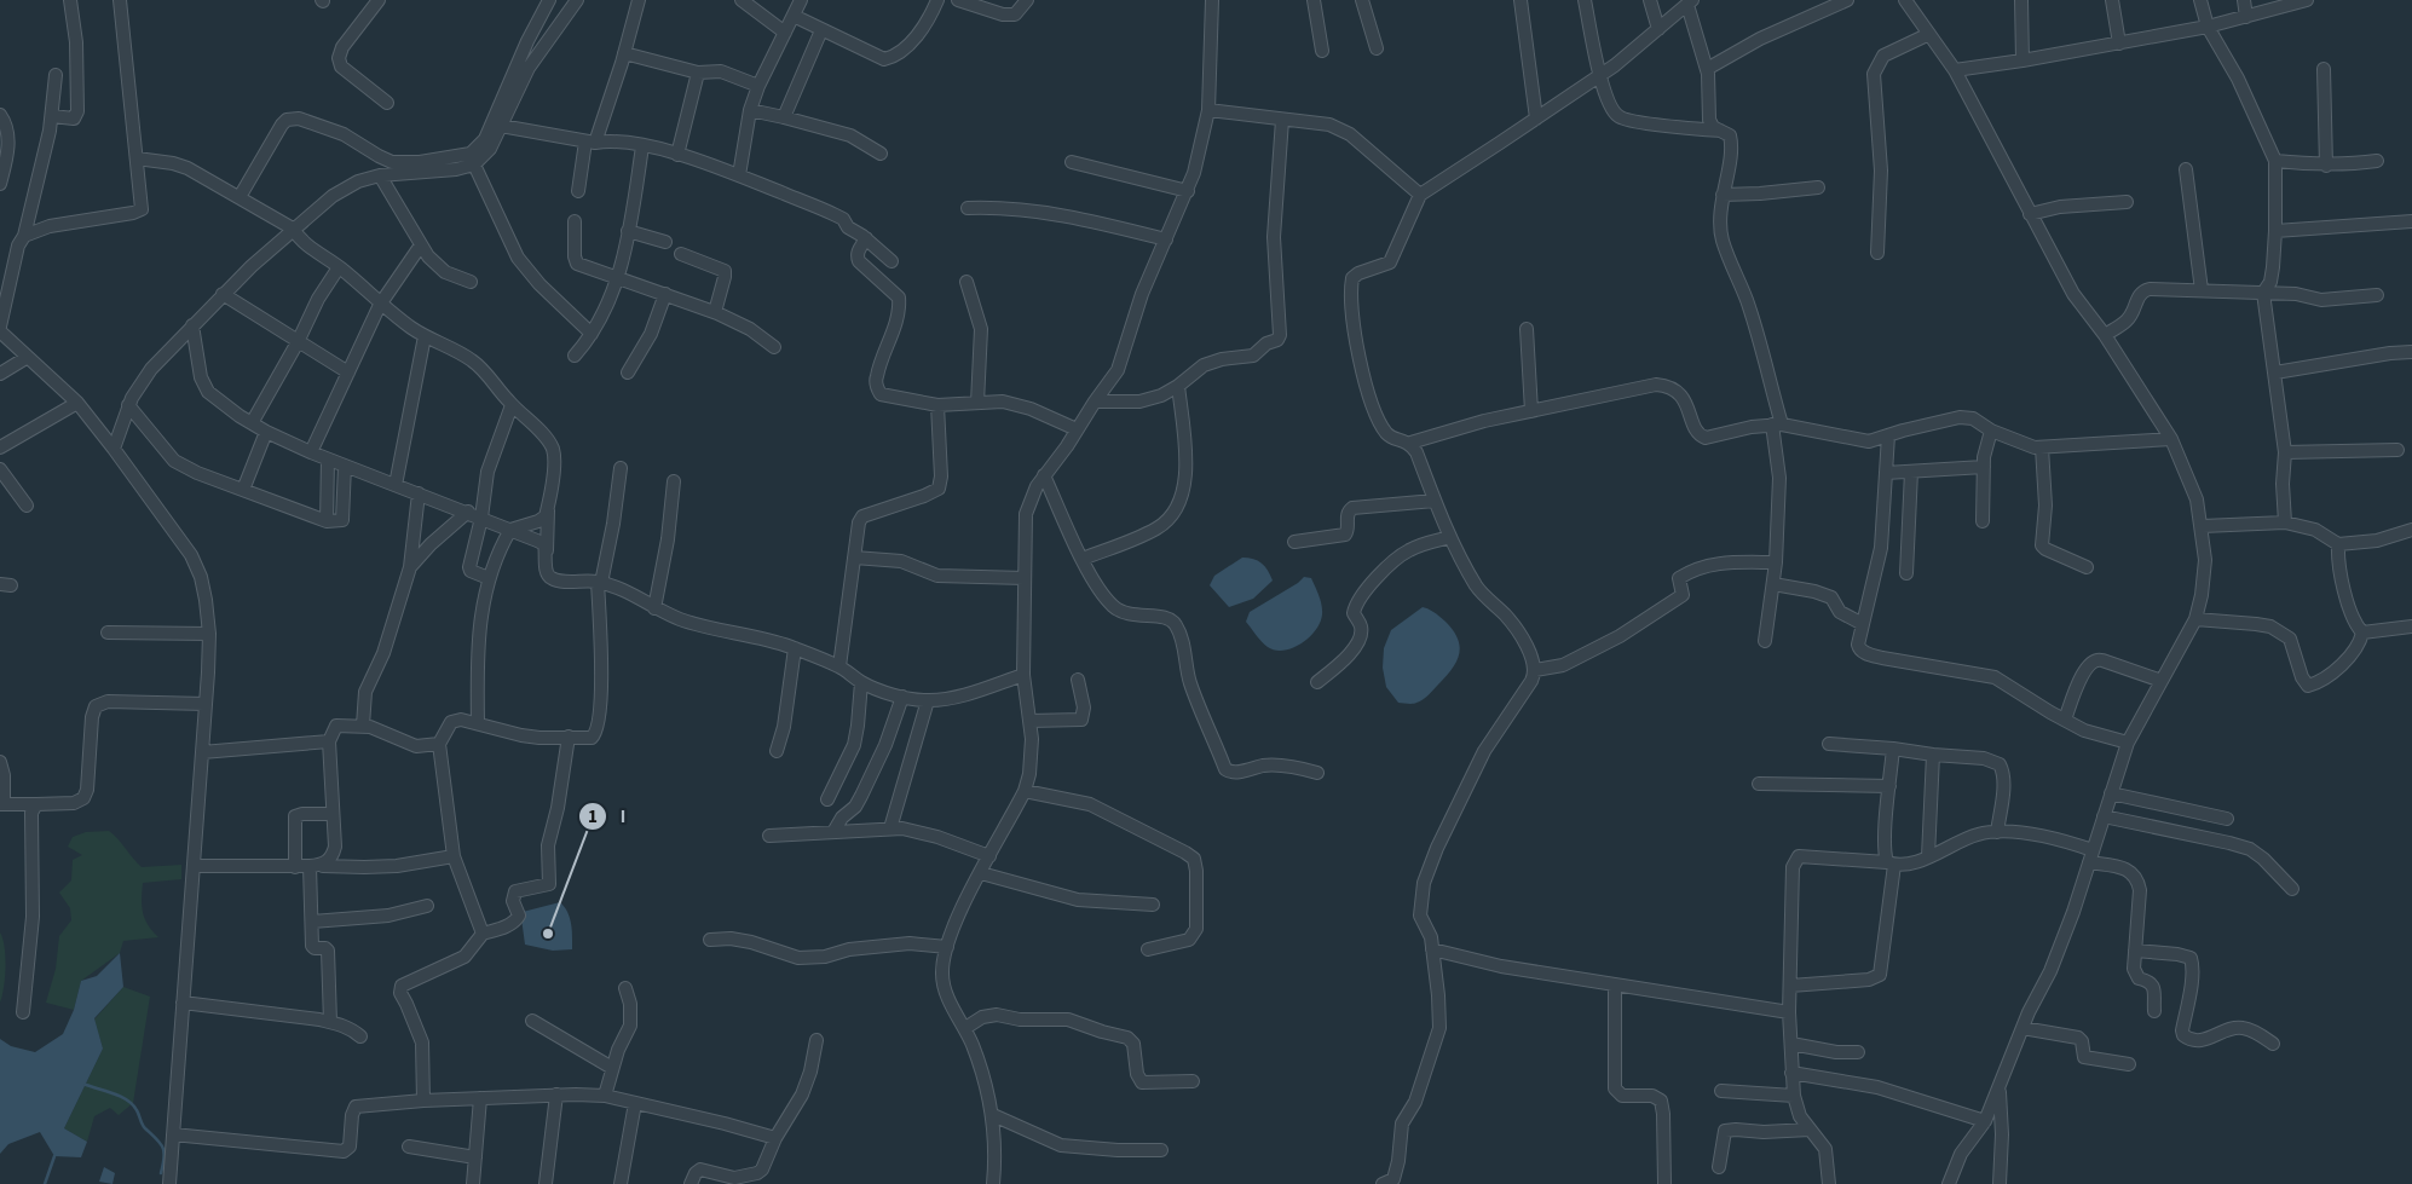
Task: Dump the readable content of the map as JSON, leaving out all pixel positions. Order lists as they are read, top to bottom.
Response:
{
  "places": ["I"]
}
